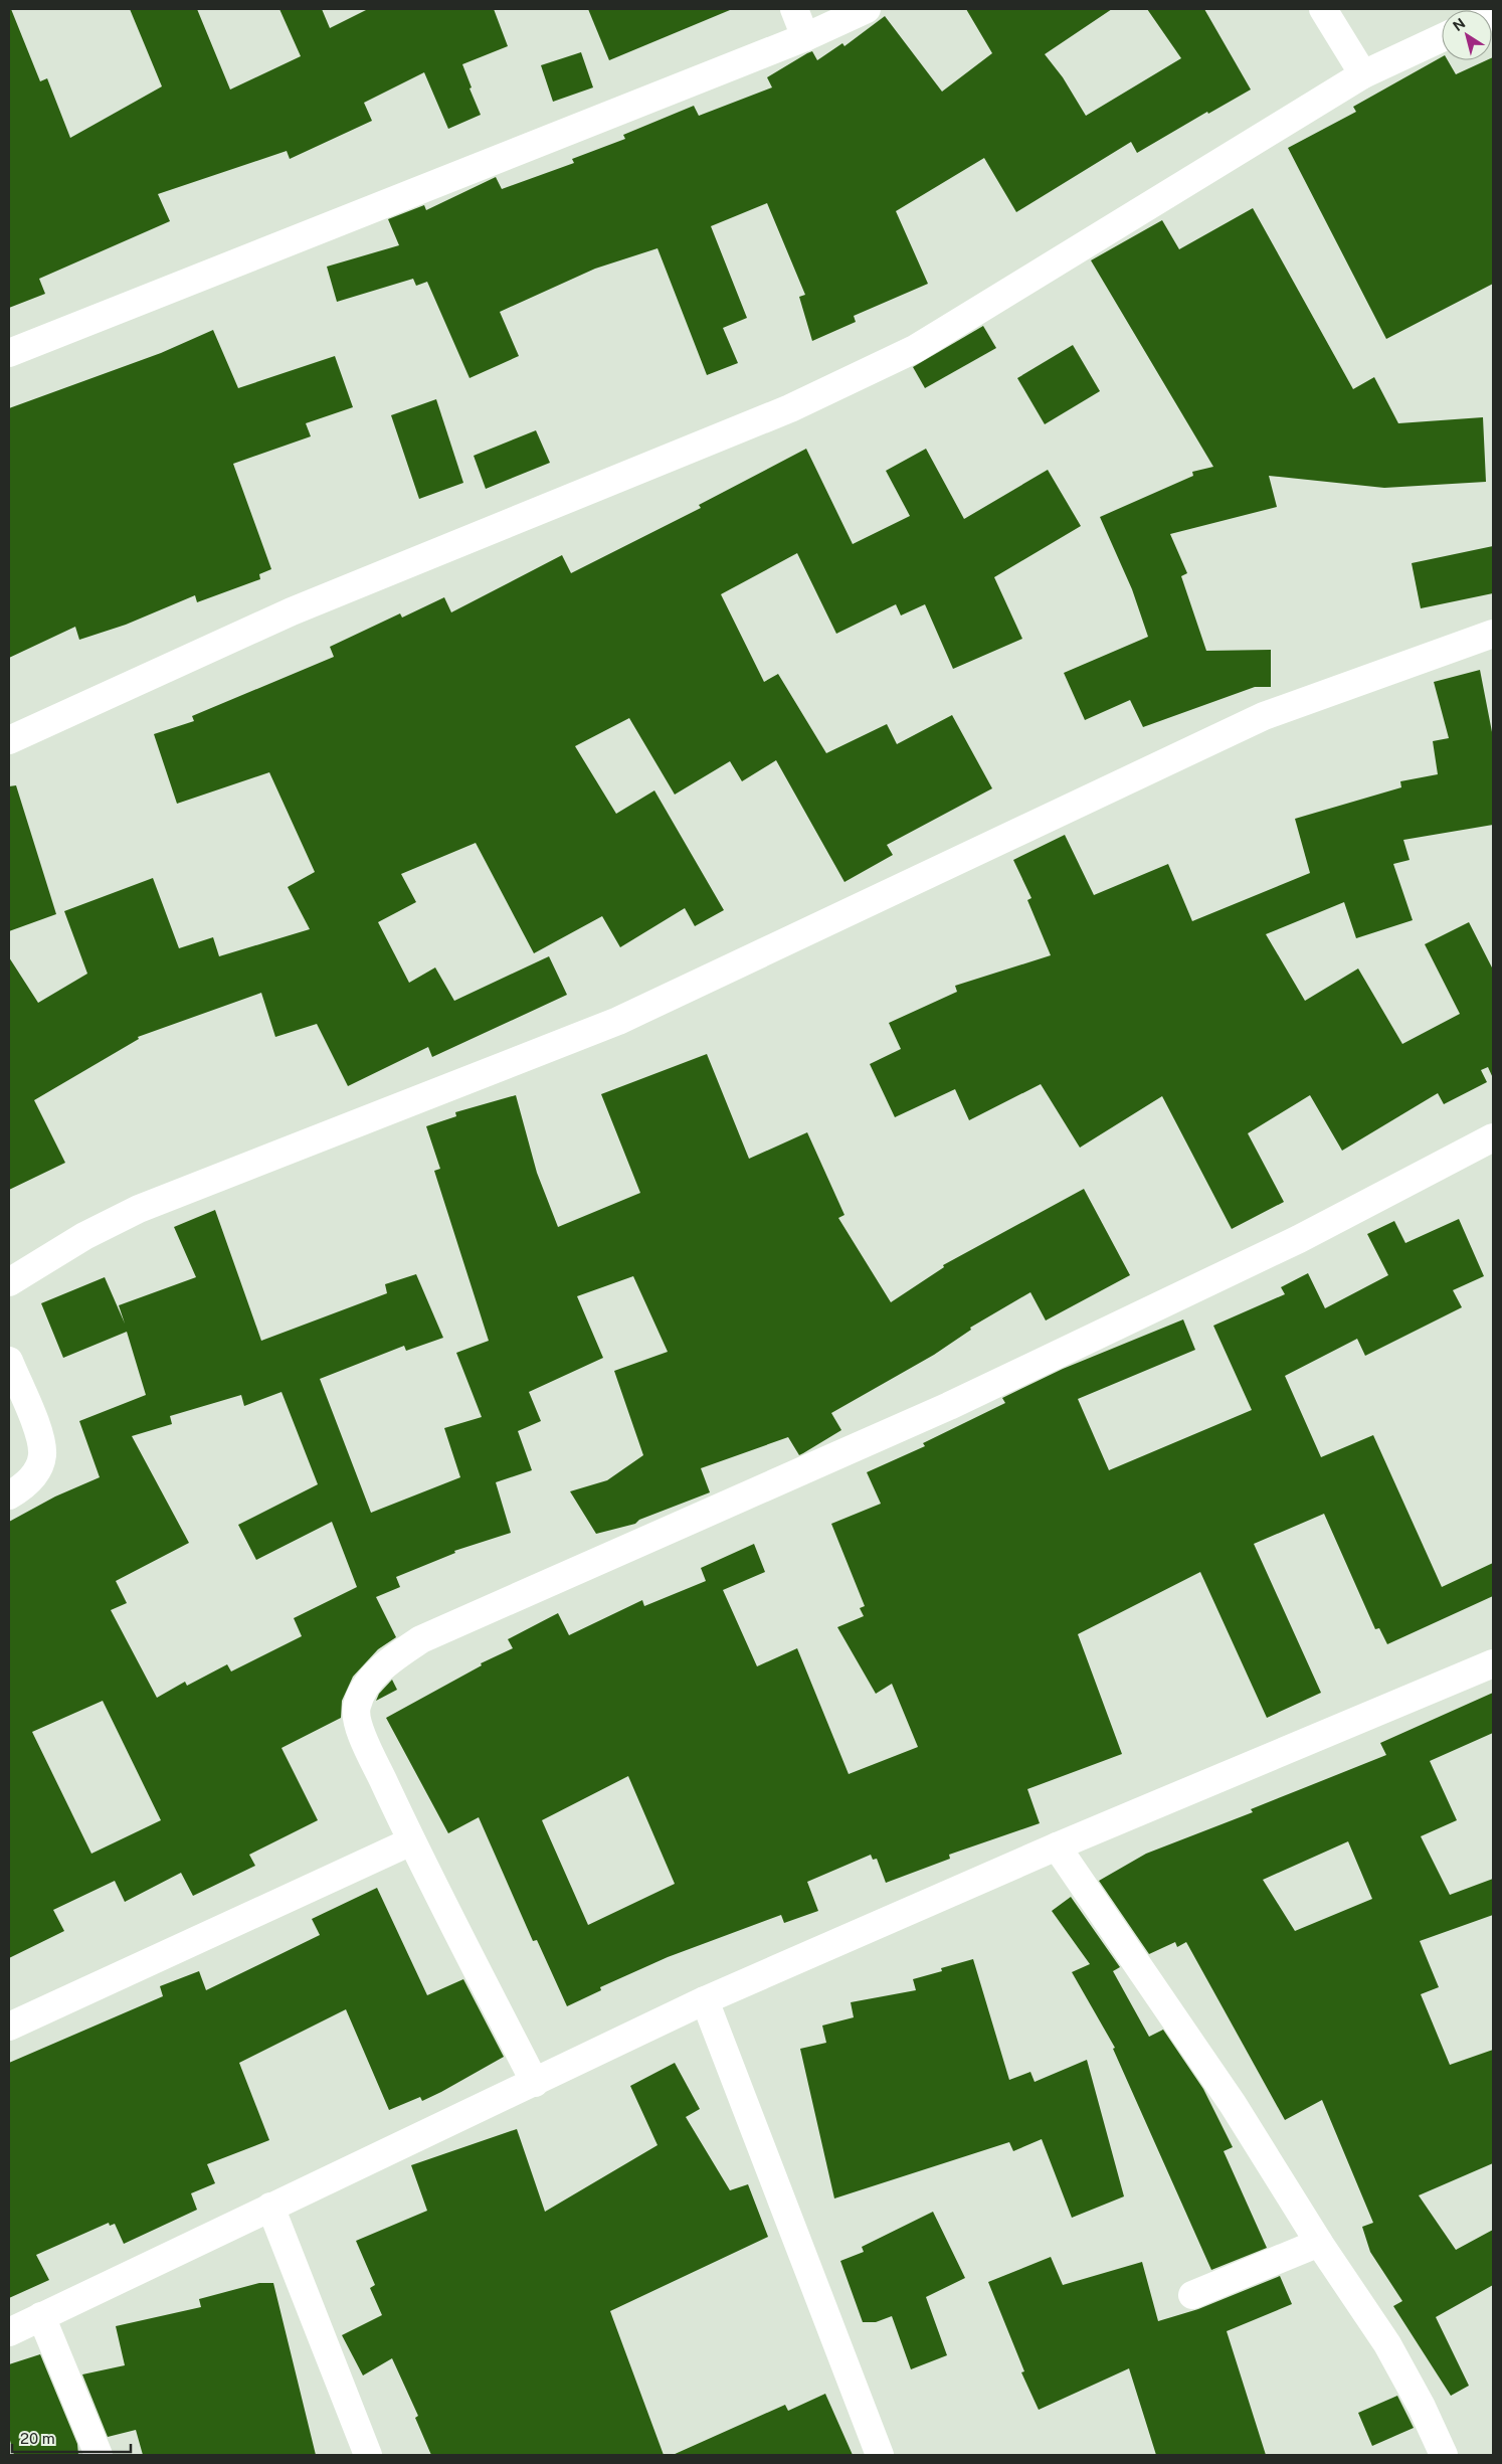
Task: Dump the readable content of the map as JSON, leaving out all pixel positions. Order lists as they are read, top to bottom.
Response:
{
  "scale_bar": "20 m",
  "north": "top left"
}
